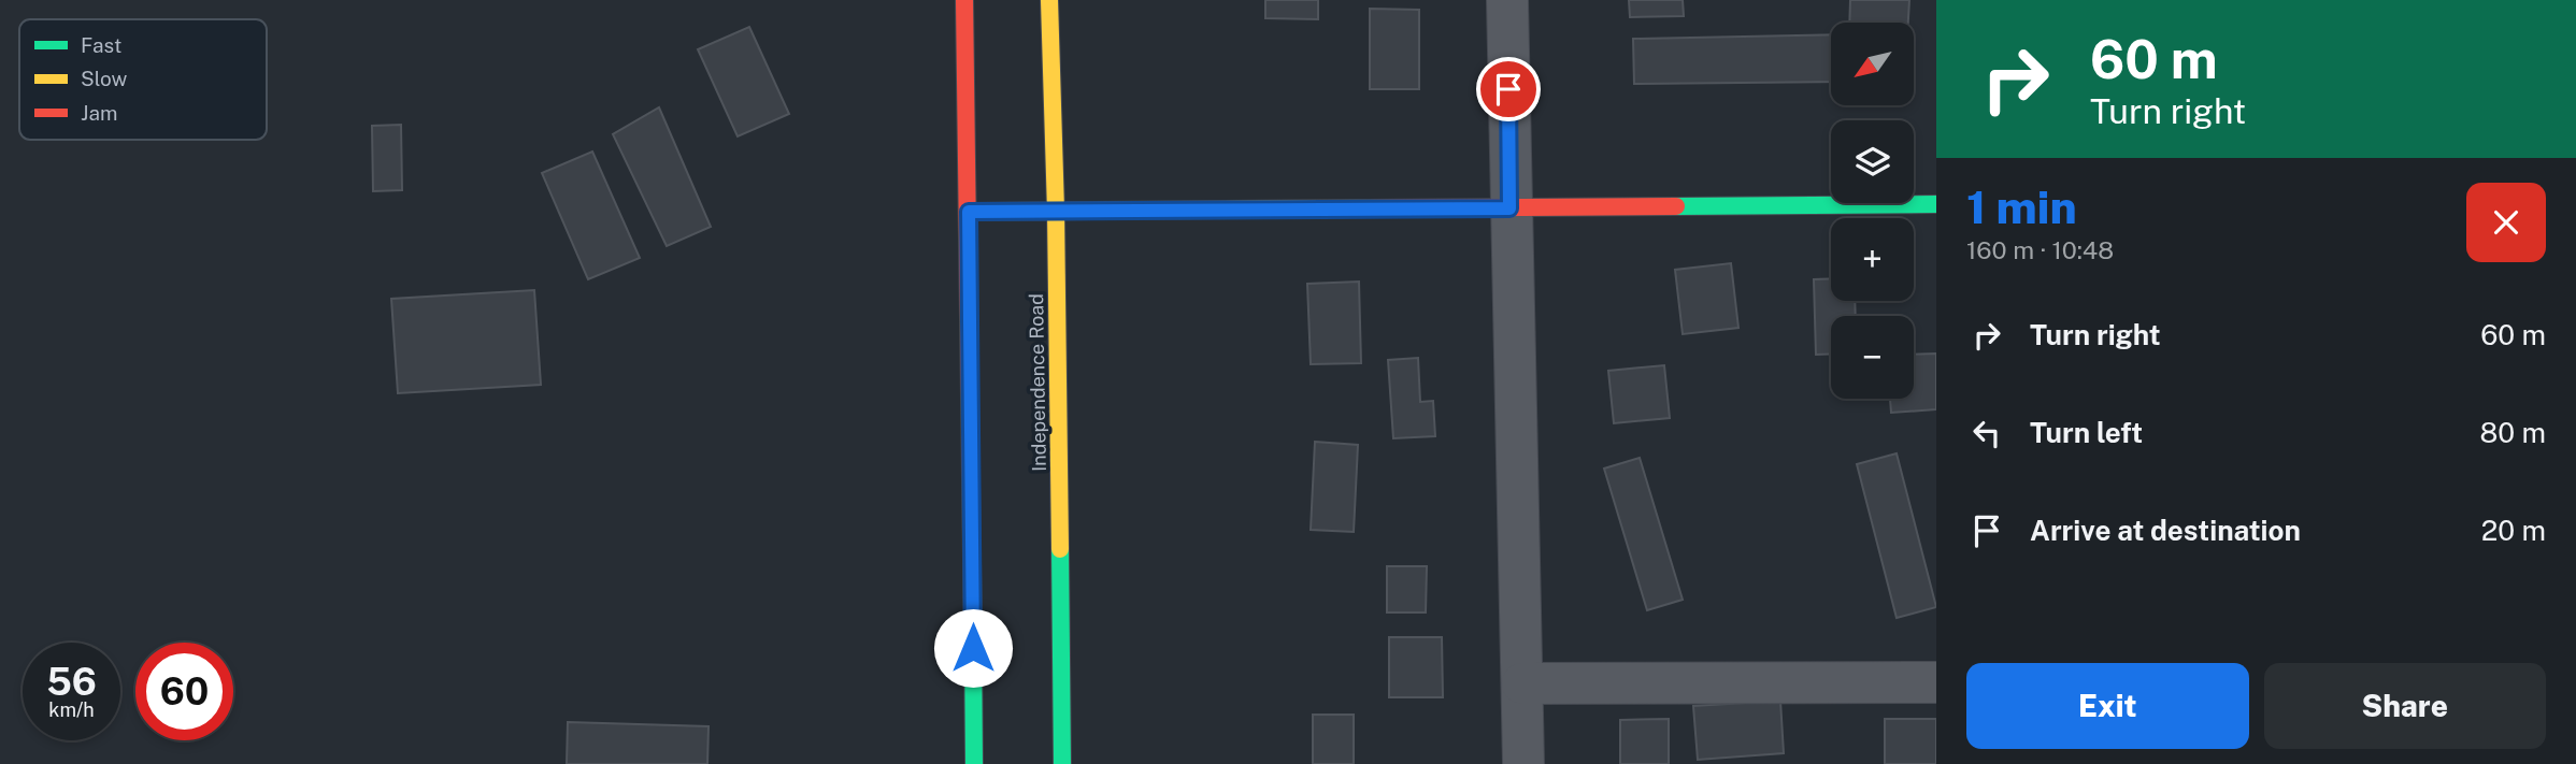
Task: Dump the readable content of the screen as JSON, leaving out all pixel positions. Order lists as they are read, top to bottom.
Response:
{
  "streets": {
    "main road": ["Independence Road"]
  },
  "legend": ["Fast", "Slow", "Jam"],
  "north": "bottom left",
  "page": {
    "turn": ["60 m", "Turn right"],
    "map_buttons": ["+", "−"],
    "heading": ["1 min", "160 m · 10:48"],
    "list": [
      {
        "name": "Turn right",
        "value": "60 m"
      },
      {
        "name": "Turn left",
        "value": "80 m"
      },
      {
        "name": "Arrive at destination",
        "value": "20 m"
      }
    ],
    "speed": "56 km/h",
    "limit": "60",
    "buttons": ["Exit", "Share"]
  }
}
